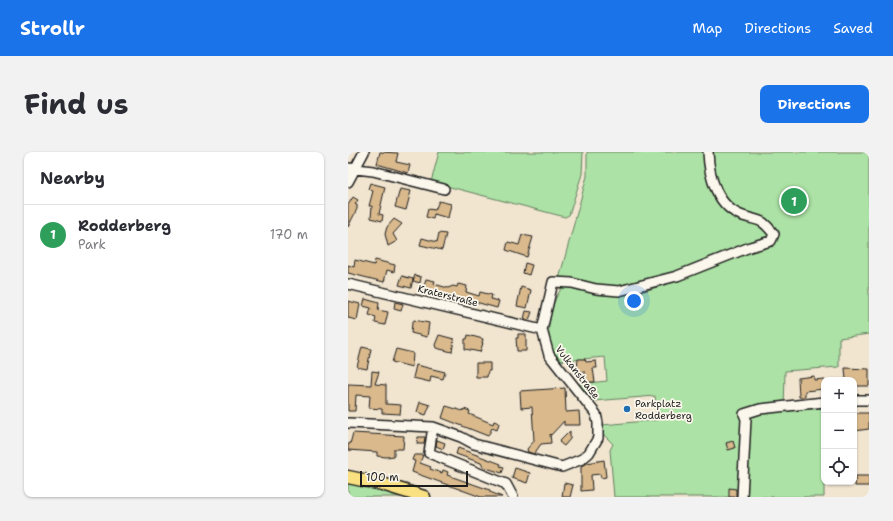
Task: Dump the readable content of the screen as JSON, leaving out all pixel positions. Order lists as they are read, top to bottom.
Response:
{
  "streets": {
    "street": ["Kraterstraße", "Vulkanstraße"]
  },
  "crossings": [
    ["Kraterstraße", "Vulkanstraße"]
  ],
  "places": ["Parkplatz Rodderberg"],
  "scale_bar": "100 m",
  "page": {
    "header": "Strollr",
    "nav": ["Map", "Directions", "Saved"],
    "title": "Find us",
    "buttons": "Directions",
    "heading": "Nearby",
    "pins": "1",
    "list": [
      {
        "mark": "1",
        "name": "Rodderberg",
        "note": "Park",
        "value": "170 m"
      }
    ],
    "map_buttons": ["+", "−"],
    "scale": "100 m"
  }
}
